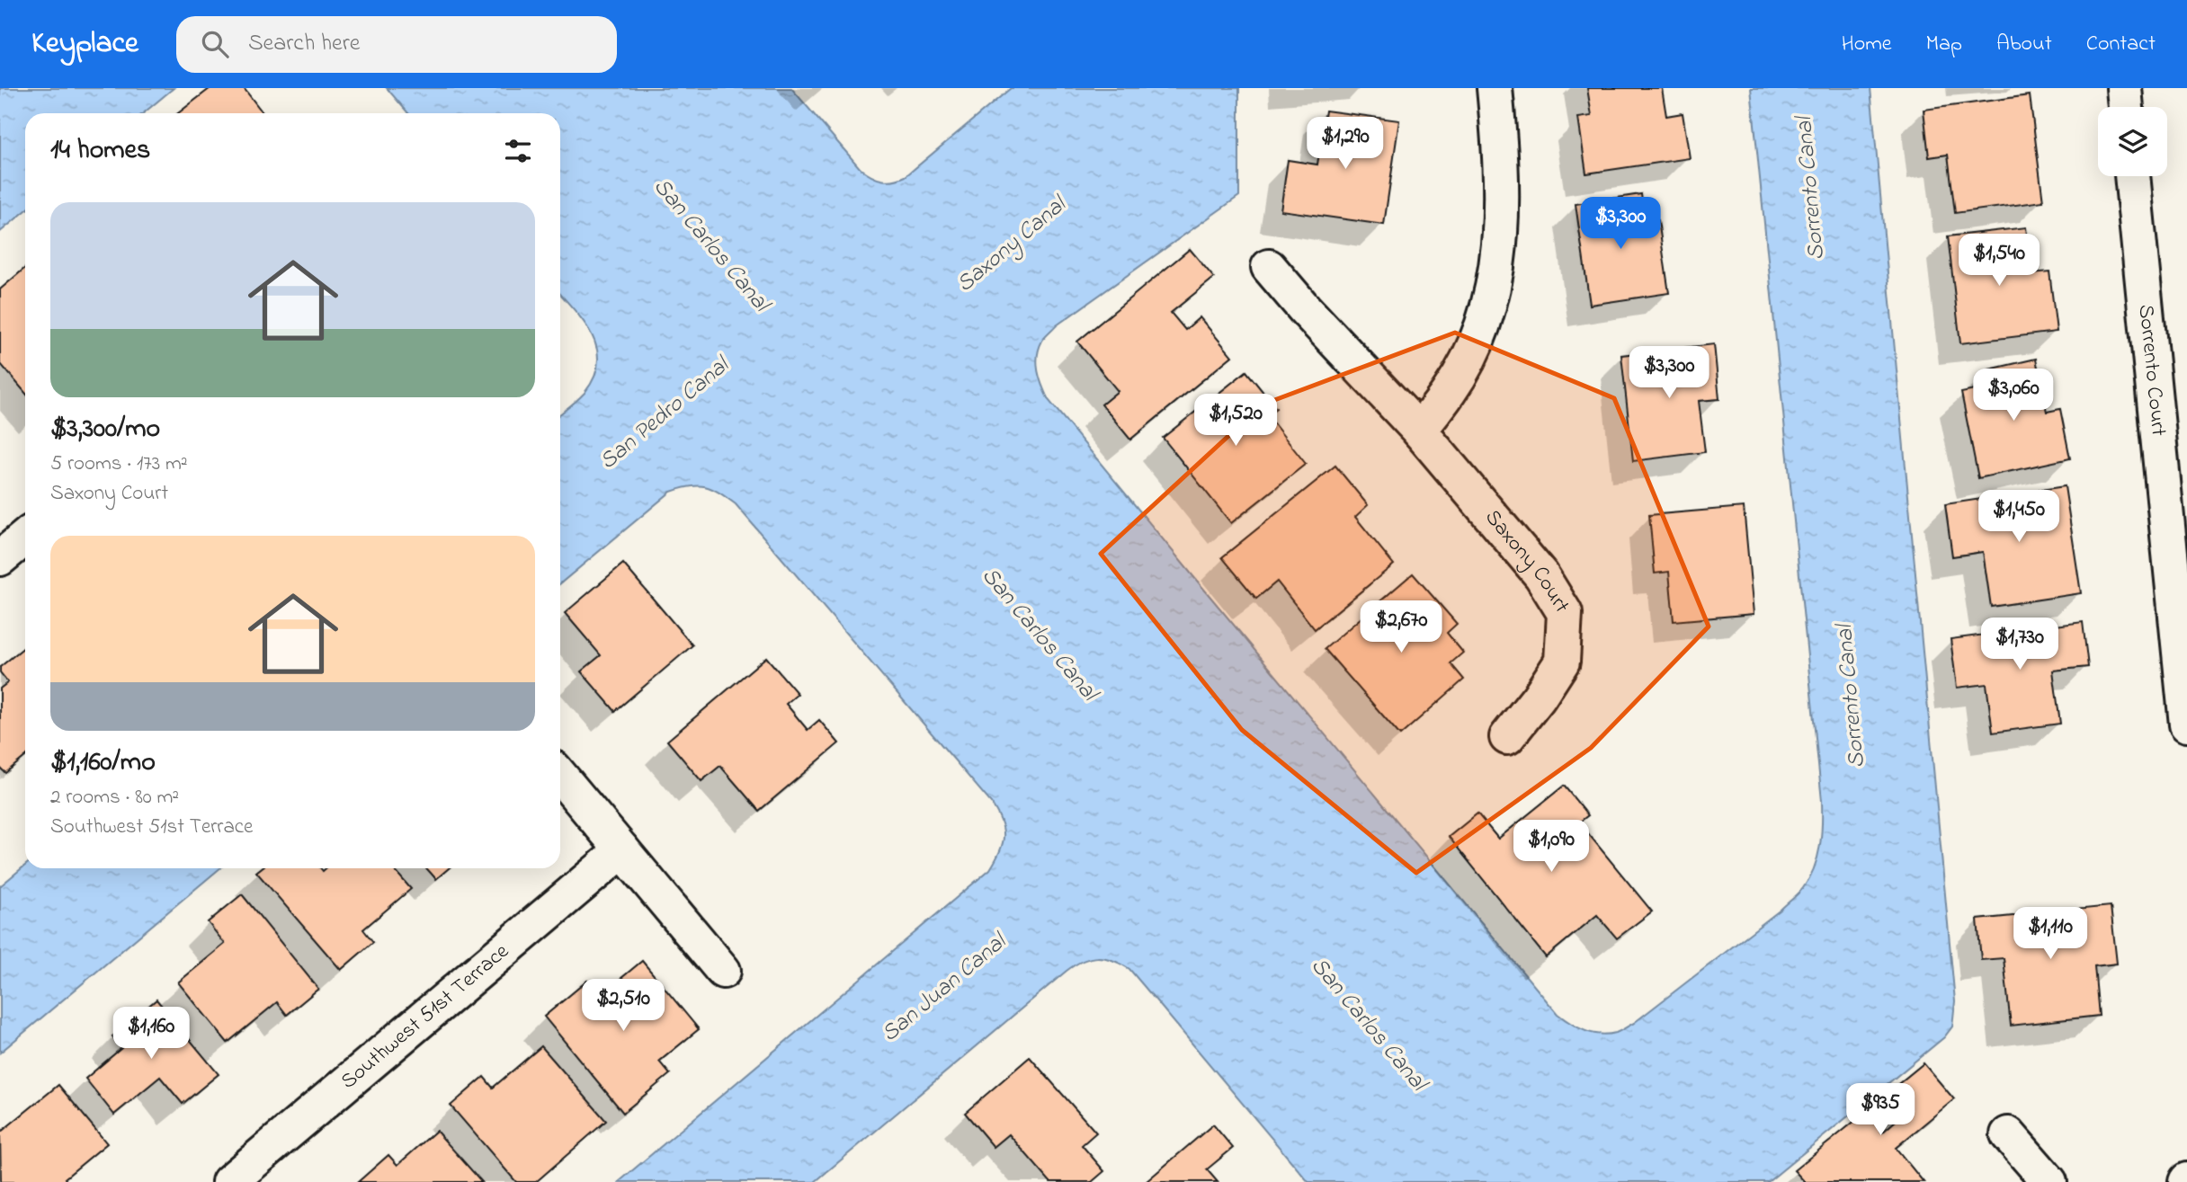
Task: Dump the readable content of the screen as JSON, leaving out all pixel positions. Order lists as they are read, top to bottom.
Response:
{
  "streets": {
    "street": ["Sorrento Court", "Saxony Court", "Southwest 51st Terrace"]
  },
  "water": [
    "Sorrento Canal",
    "San Carlos Canal",
    "Saxony Canal",
    "San Pedro Canal",
    "San Juan Canal"
  ],
  "page": {
    "header": "Keyplace",
    "search": "Search here",
    "nav": [
      "Home",
      "Map",
      "About",
      "Contact"
    ],
    "heading": "14 homes",
    "price": [
      "$1,290",
      "$3,300",
      "$1,540",
      "$3,300",
      "$3,060",
      "$1,520",
      "$1,450",
      "$2,670",
      "$1,730",
      "$1,090",
      "$1,110",
      "$2,510",
      "$1,160",
      "$935"
    ],
    "list": [
      {
        "name": "$3,300/mo",
        "note": "5 rooms · 173 m² · Saxony Court"
      },
      {
        "name": "$1,160/mo",
        "note": "2 rooms · 80 m² · Southwest 51st Terrace"
      }
    ]
  }
}
